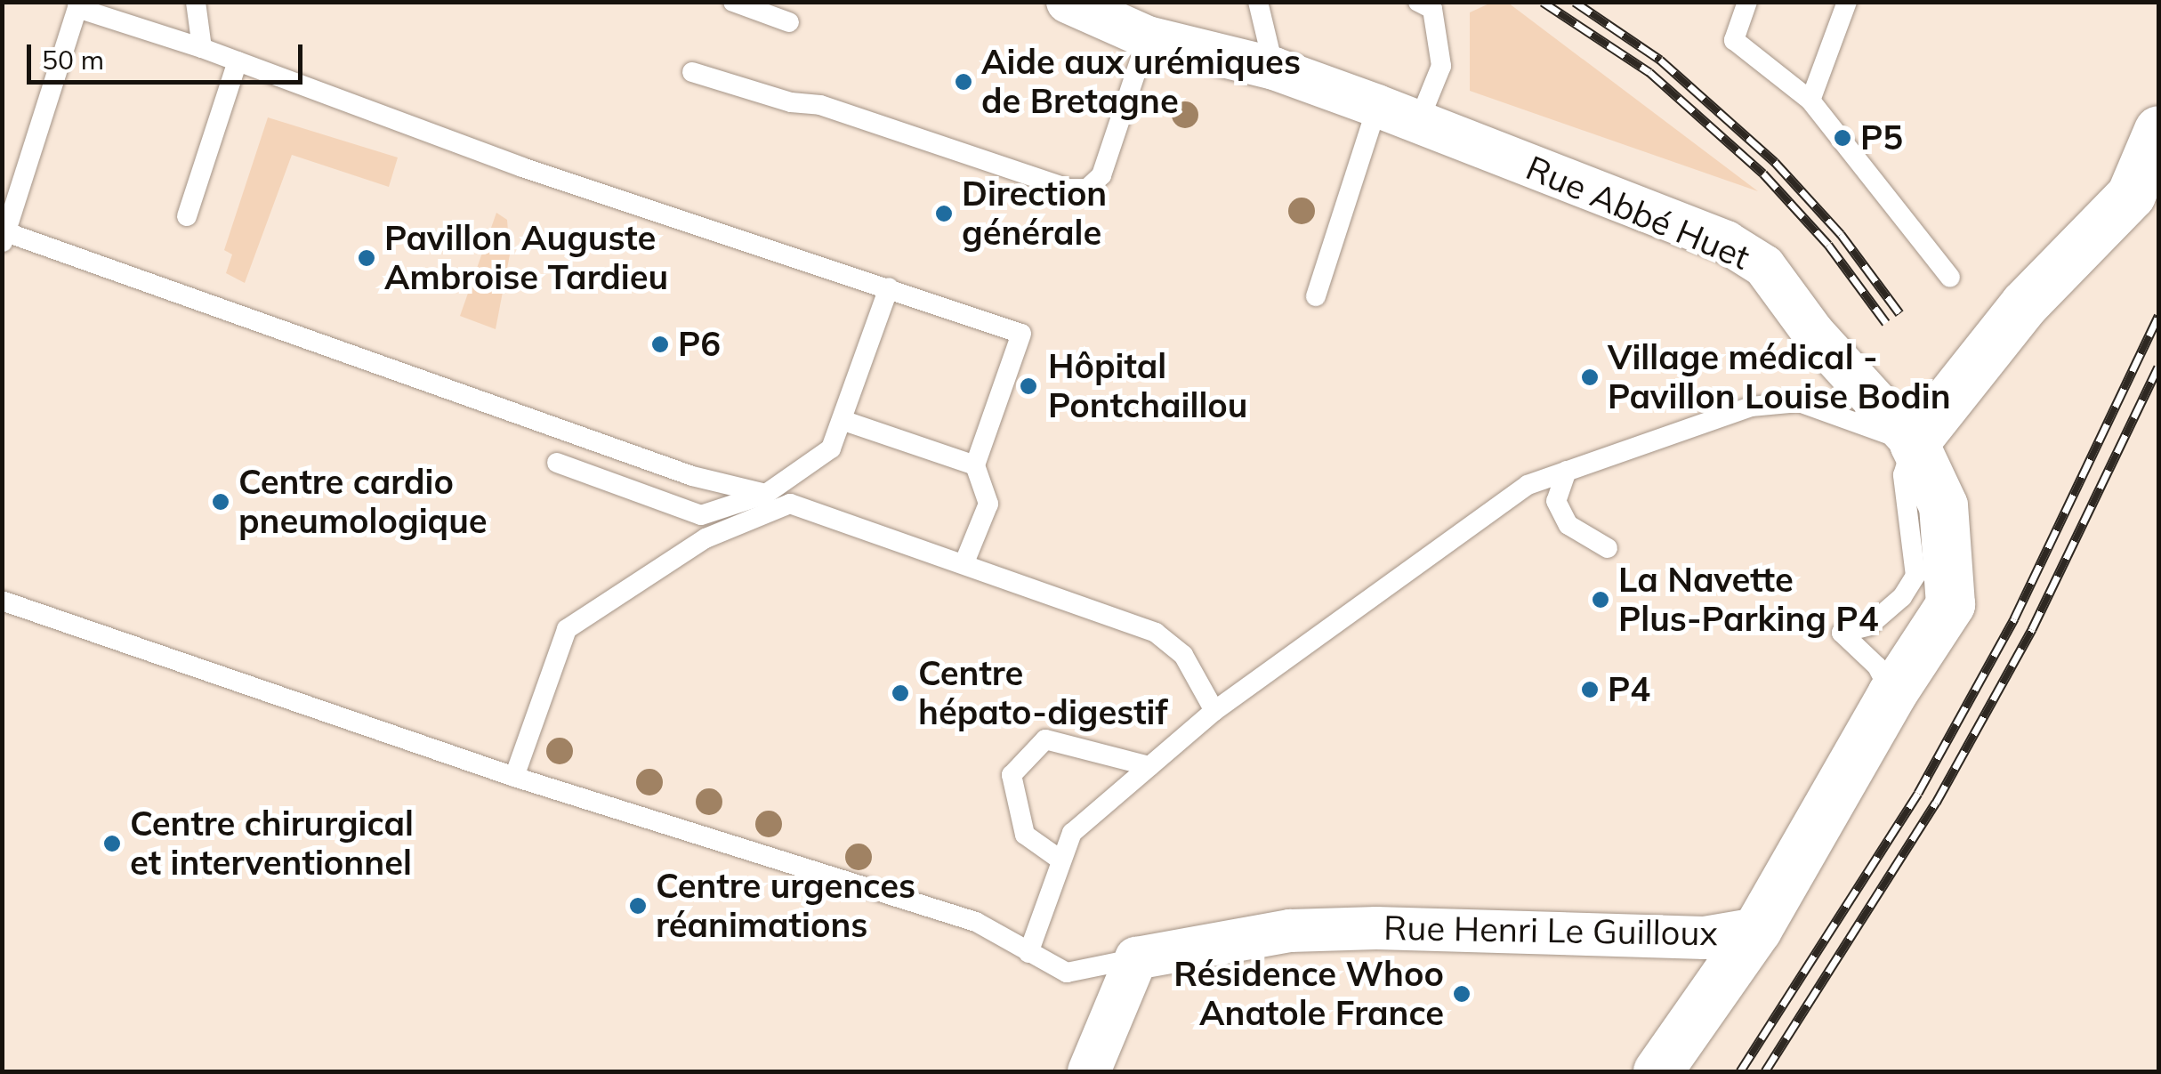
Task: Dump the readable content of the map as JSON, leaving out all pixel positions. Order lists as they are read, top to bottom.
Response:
{
  "streets": {
    "street": ["Rue Abbé Huet", "Rue Henri Le Guilloux"]
  },
  "crossings": [
    ["Rue Abbé Huet", "Rue Henri Le Guilloux"]
  ],
  "places": [
    "Aide aux urémiques de Bretagne",
    "P5",
    "Direction générale",
    "Pavillon Auguste Ambroise Tardieu",
    "P6",
    "Village médical - Pavillon Louise Bodin",
    "Hôpital Pontchaillou",
    "Centre cardio pneumologique",
    "La Navette Plus-Parking P4",
    "P4",
    "Centre hépato-digestif",
    "Centre chirurgical et interventionnel",
    "Centre urgences réanimations",
    "Résidence Whoo Anatole France"
  ],
  "scale_bar": "50 m"
}
